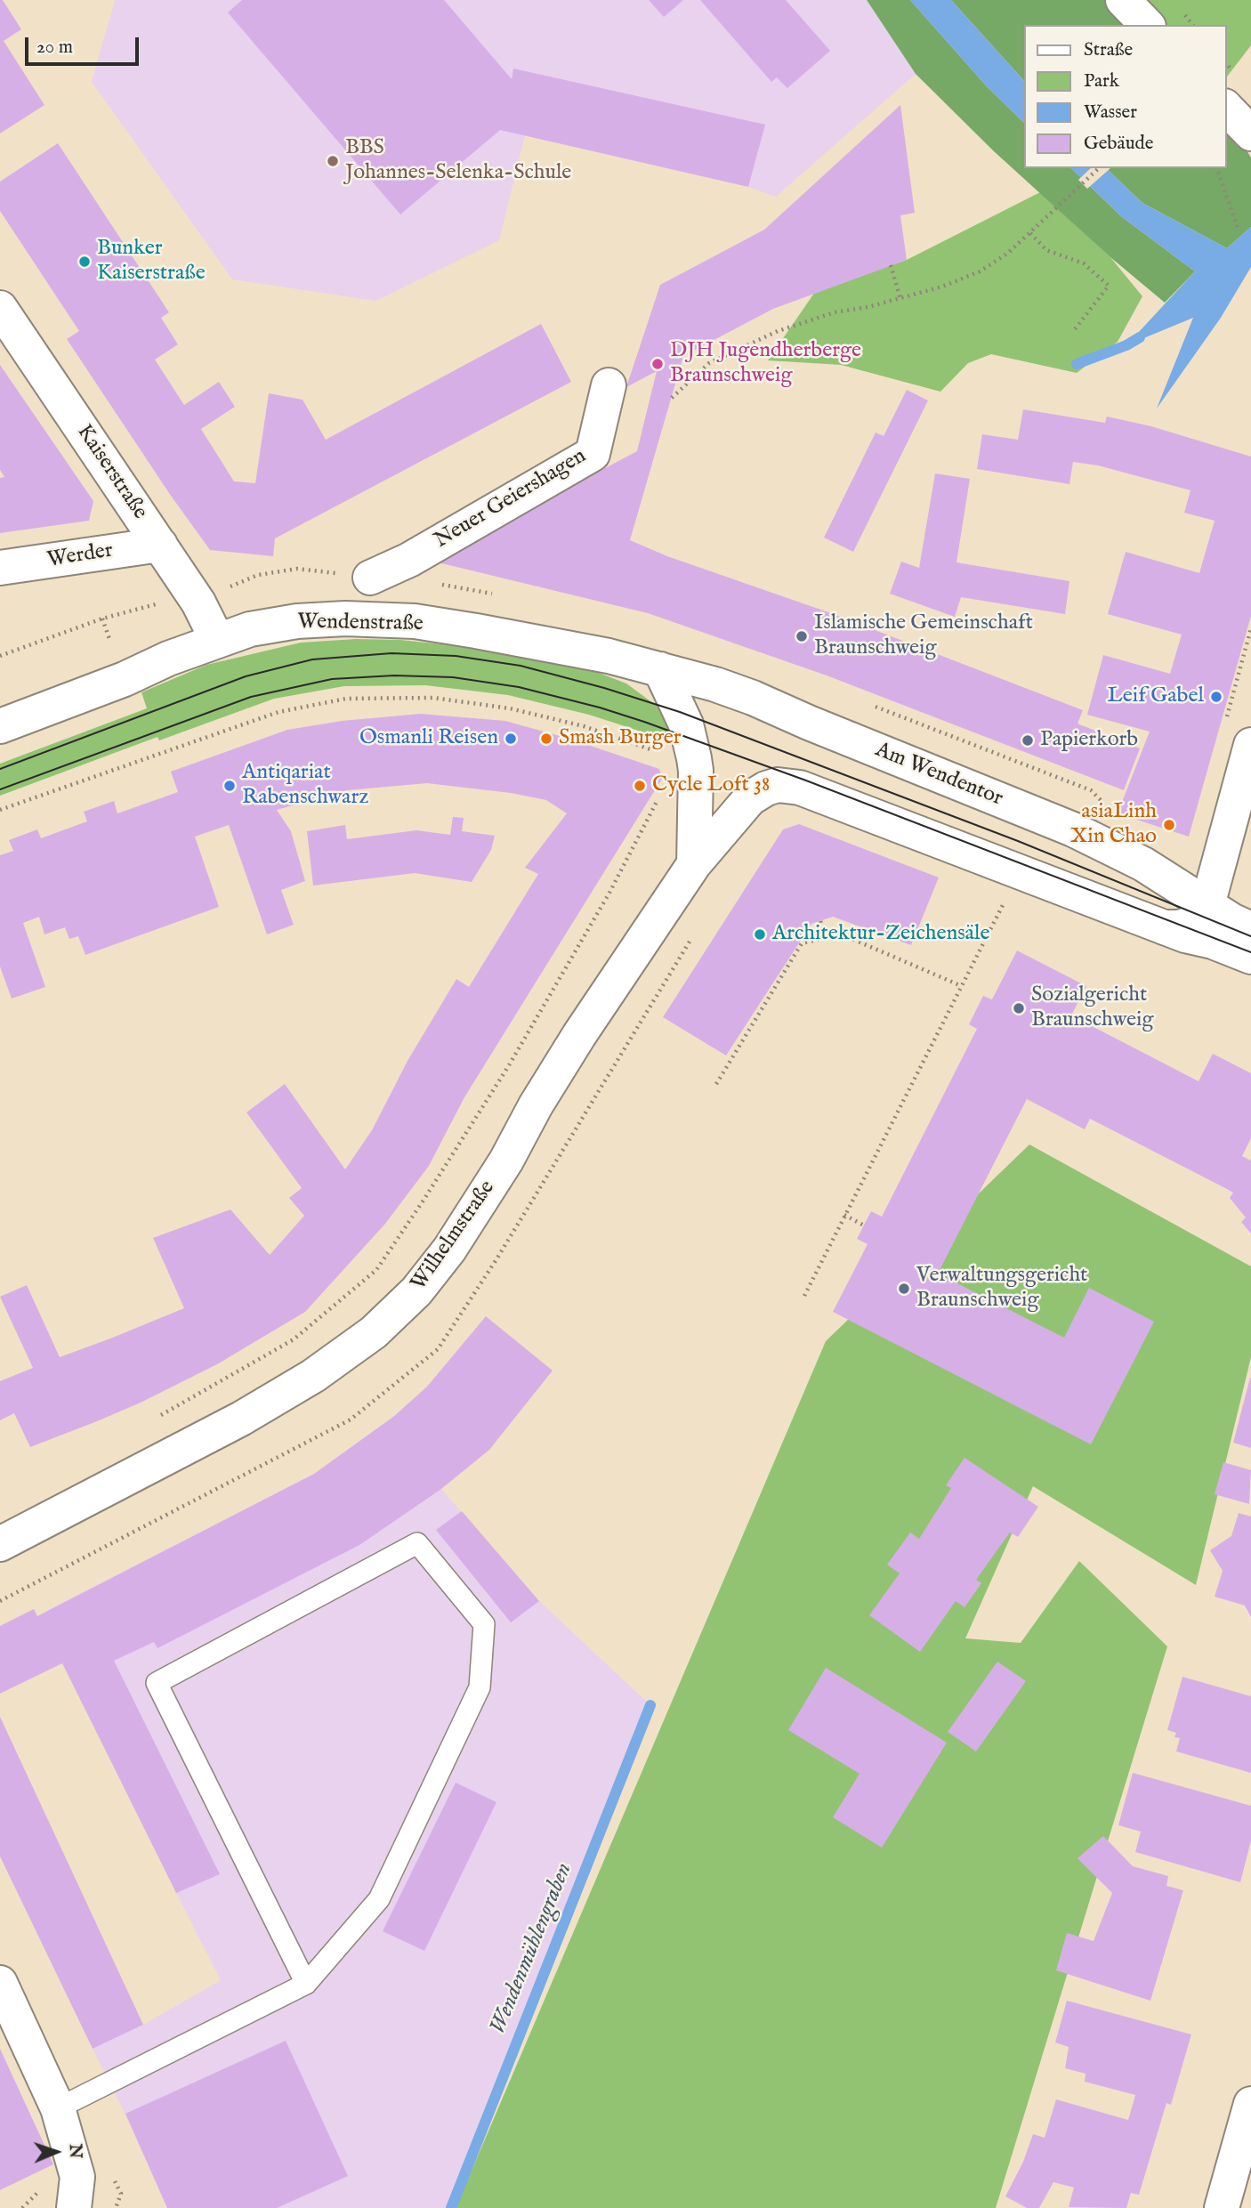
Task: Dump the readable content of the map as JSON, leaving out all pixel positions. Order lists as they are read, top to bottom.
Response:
{
  "streets": {
    "main road": [
      "Kaiserstraße",
      "Neuer Geiershagen",
      "Werder",
      "Wendenstraße",
      "Am Wendentor",
      "Wilhelmstraße"
    ]
  },
  "crossings": [
    ["Kaiserstraße", "Werder"],
    ["Kaiserstraße", "Wendenstraße"],
    ["Wendenstraße", "Am Wendentor"]
  ],
  "water": ["Wendenmühlengraben"],
  "places": [
    "BBS Johannes-Selenka-Schule",
    "Bunker Kaiserstraße",
    "DJH Jugendherberge Braunschweig",
    "Islamische Gemeinschaft Braunschweig",
    "Leif Gabel",
    "Osmanli Reisen",
    "Smash Burger",
    "Papierkorb",
    "Antiqariat Rabenschwarz",
    "Cycle Loft 38",
    "asiaLinh Xin Chao",
    "Architektur-Zeichensäle",
    "Sozialgericht Braunschweig",
    "Verwaltungsgericht Braunschweig"
  ],
  "legend": [
    "Straße",
    "Park",
    "Wasser",
    "Gebäude"
  ],
  "scale_bar": "20 m",
  "north": "right"
}
